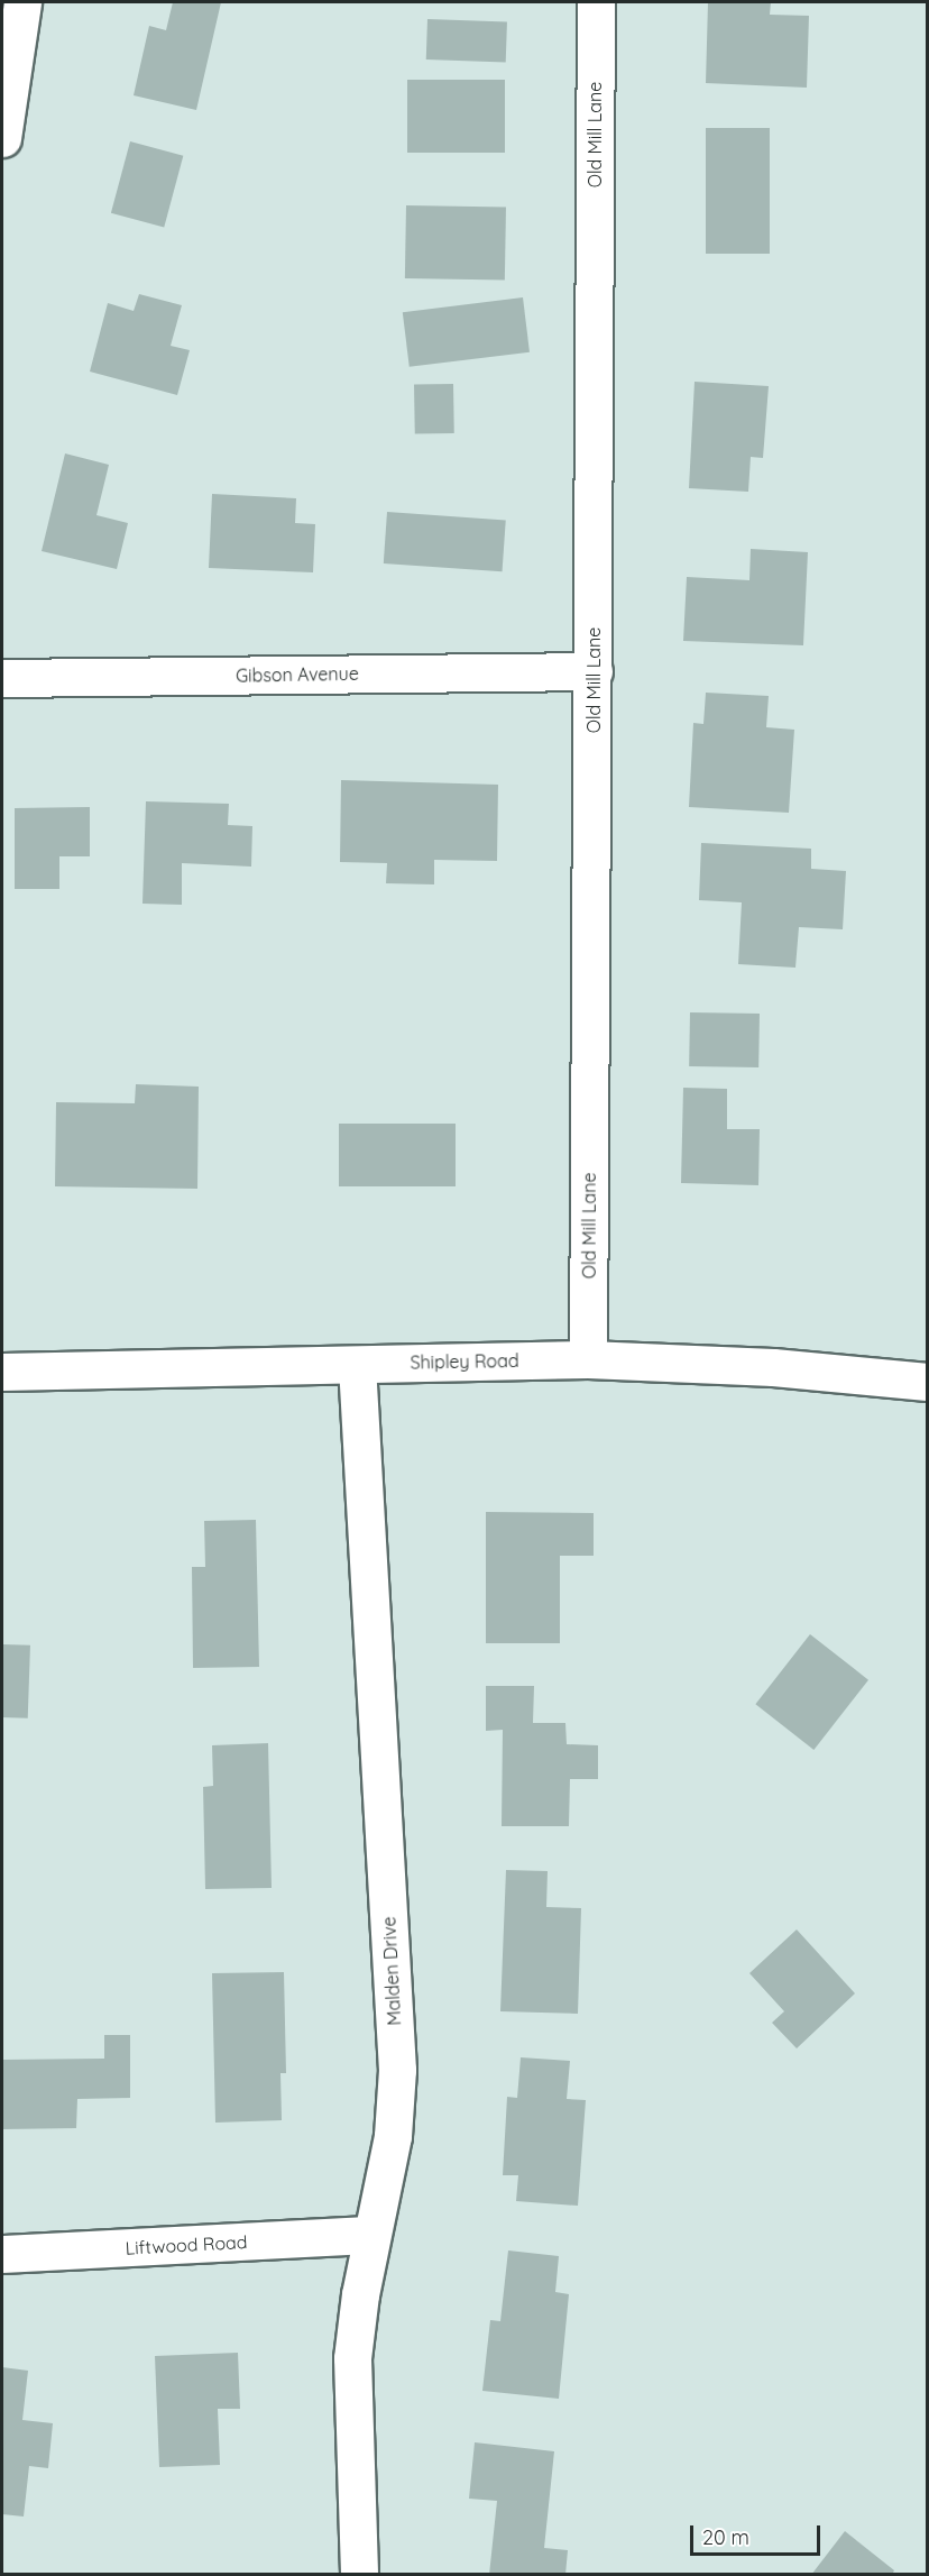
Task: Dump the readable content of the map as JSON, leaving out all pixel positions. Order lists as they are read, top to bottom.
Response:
{
  "streets": {
    "street": [
      "Old Mill Lane",
      "Gibson Avenue",
      "Shipley Road",
      "Malden Drive",
      "Liftwood Road"
    ]
  },
  "crossings": [
    ["Old Mill Lane", "Gibson Avenue"],
    ["Old Mill Lane", "Shipley Road"],
    ["Shipley Road", "Malden Drive"],
    ["Malden Drive", "Liftwood Road"]
  ],
  "scale_bar": "20 m"
}
